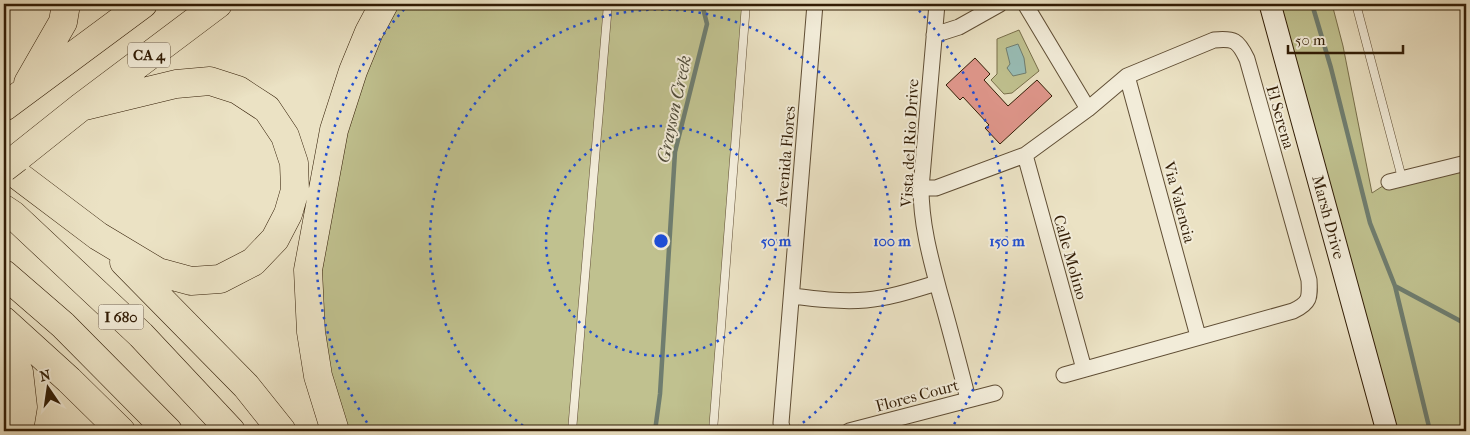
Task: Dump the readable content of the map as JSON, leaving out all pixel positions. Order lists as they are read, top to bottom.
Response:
{
  "streets": {
    "highway": ["CA 4", "I 680"],
    "street": [
      "El Serena",
      "Vista del Rio Drive",
      "Avenida Flores",
      "Via Valencia",
      "Marsh Drive",
      "Calle Molino",
      "Flores Court"
    ]
  },
  "crossings": [
    ["El Serena", "Vista del Rio Drive"],
    ["El Serena", "Via Valencia"],
    ["El Serena", "Calle Molino"],
    ["Vista del Rio Drive", "Flores Court"]
  ],
  "water": ["Grayson Creek"],
  "scale_bar": "50 m",
  "north": "top",
  "rings": ["50 m", "100 m", "150 m"]
}
